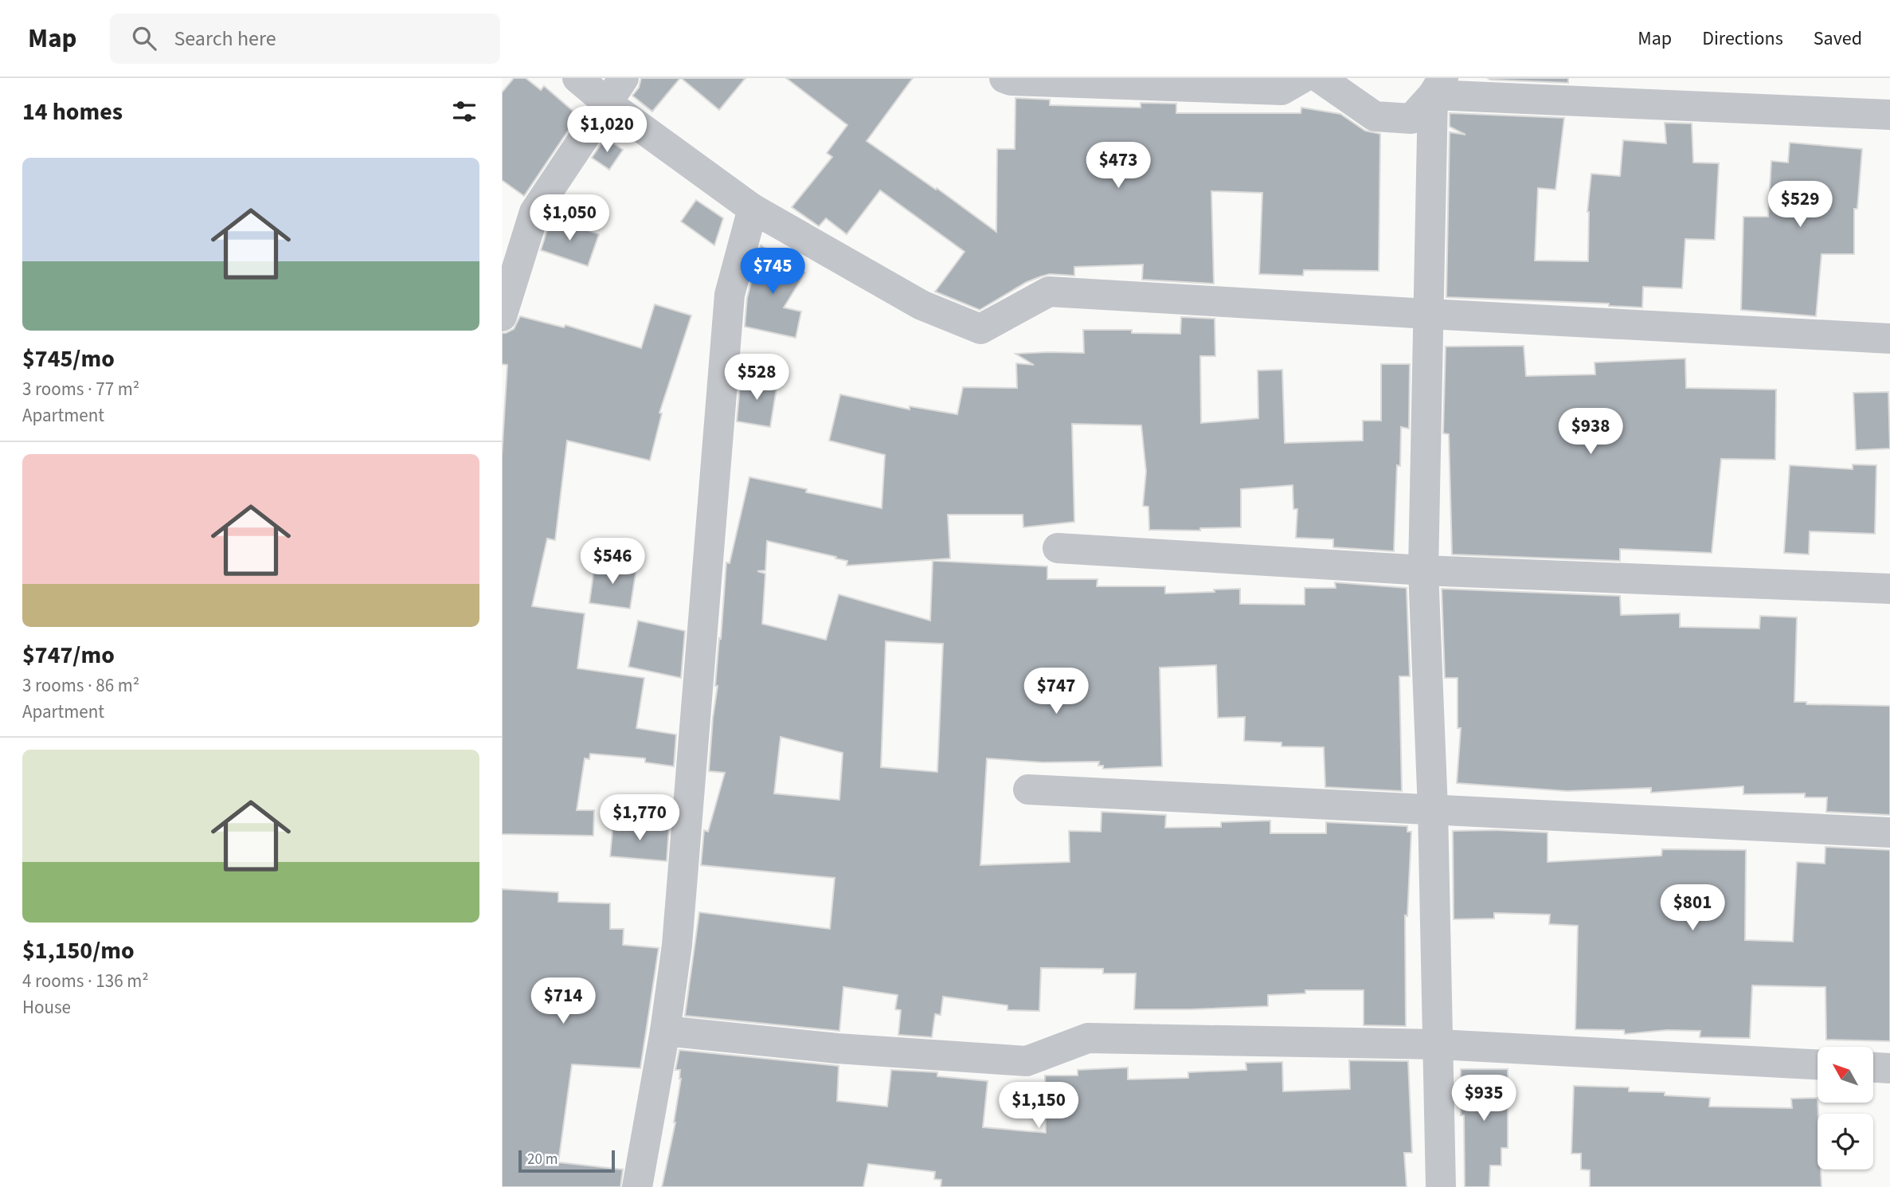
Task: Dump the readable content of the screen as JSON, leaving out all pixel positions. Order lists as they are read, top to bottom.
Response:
{
  "scale_bar": "20 m",
  "north": "top left",
  "page": {
    "header": "Map",
    "search": "Search here",
    "nav": ["Map", "Directions", "Saved"],
    "heading": "14 homes",
    "price": [
      "$1,020",
      "$473",
      "$529",
      "$1,050",
      "$745",
      "$528",
      "$938",
      "$546",
      "$747",
      "$1,770",
      "$801",
      "$714",
      "$935",
      "$1,150"
    ],
    "list": [
      {
        "name": "$745/mo",
        "note": "3 rooms · 77 m² · Apartment"
      },
      {
        "name": "$747/mo",
        "note": "3 rooms · 86 m² · Apartment"
      },
      {
        "name": "$1,150/mo",
        "note": "4 rooms · 136 m² · House"
      }
    ],
    "scale": "20 m"
  }
}
